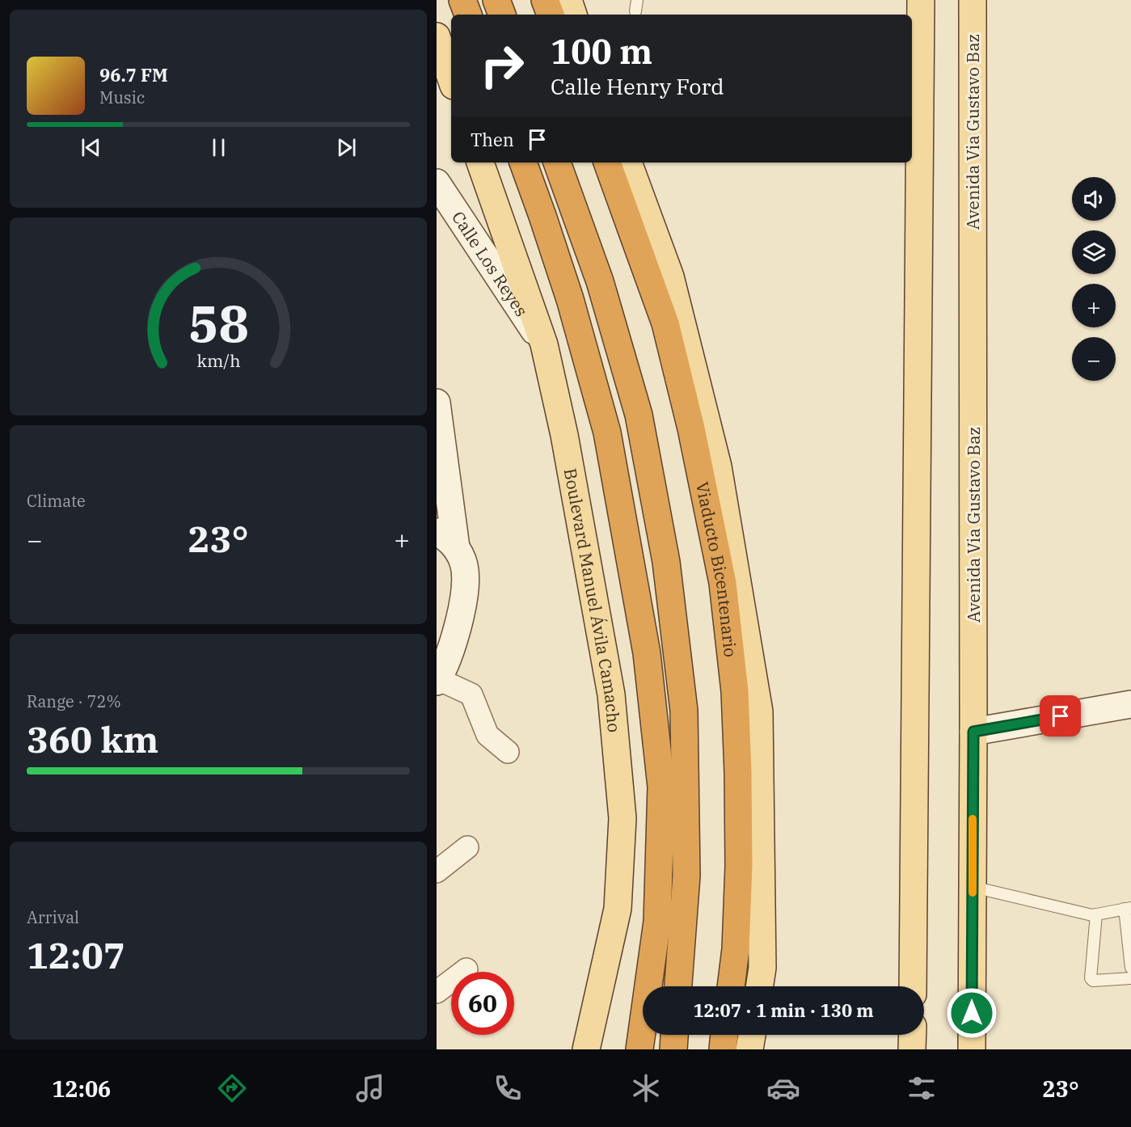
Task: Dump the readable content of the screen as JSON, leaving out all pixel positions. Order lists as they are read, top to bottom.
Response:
{
  "streets": {
    "highway": ["Viaducto Bicentenario"],
    "main road": ["Avenida Via Gustavo Baz", "Boulevard Manuel Ávila Camacho"],
    "street": ["Calle Los Reyes"]
  },
  "crossings": [
    ["Calle Los Reyes", "Boulevard Manuel Ávila Camacho"]
  ],
  "page": {
    "turn": ["100 m", "Calle Henry Ford"],
    "song": ["96.7 FM", "Music"],
    "then": "Then",
    "map_buttons": ["+", "−"],
    "tile": [
      "Climate",
      ["Range · 72%", "360 km"],
      ["Arrival", "12:07"]
    ],
    "heat": ["−", "23°", "+"],
    "limit": "60",
    "trip": "12:07 · 1 min · 130 m",
    "tabs": ["12:06", "23°"],
    "gauge": ["58", "km/h"]
  }
}
